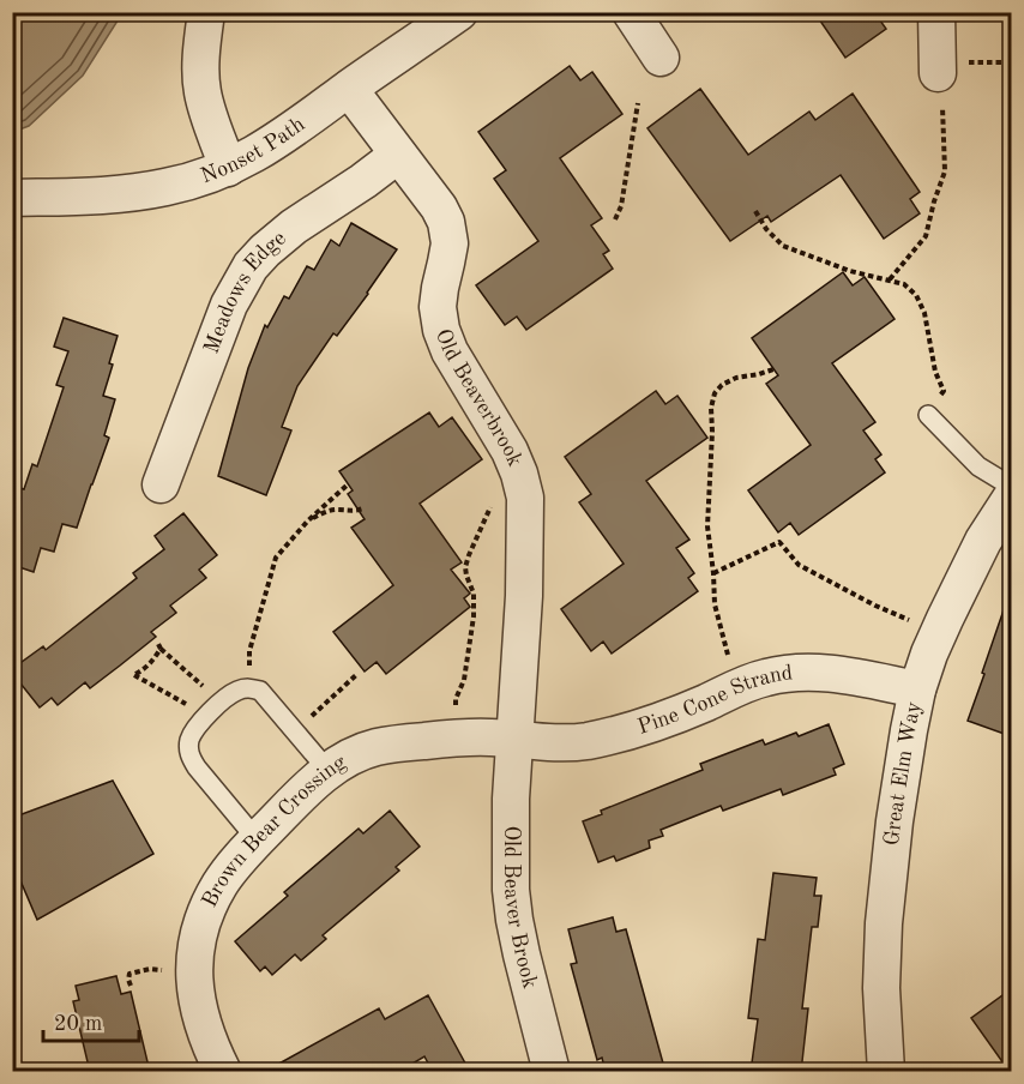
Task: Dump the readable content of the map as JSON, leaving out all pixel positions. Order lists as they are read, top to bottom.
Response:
{
  "streets": {
    "street": [
      "Nonset Path",
      "Meadows Edge",
      "Old Beaverbrook",
      "Pine Cone Strand",
      "Great Elm Way",
      "Brown Bear Crossing",
      "Old Beaver Brook"
    ]
  },
  "crossings": [
    ["Nonset Path", "Old Beaverbrook"],
    ["Meadows Edge", "Old Beaverbrook"],
    ["Old Beaverbrook", "Pine Cone Strand"],
    ["Old Beaverbrook", "Brown Bear Crossing"],
    ["Old Beaverbrook", "Old Beaver Brook"],
    ["Pine Cone Strand", "Great Elm Way"],
    ["Pine Cone Strand", "Brown Bear Crossing"],
    ["Pine Cone Strand", "Old Beaver Brook"],
    ["Brown Bear Crossing", "Old Beaver Brook"]
  ],
  "scale_bar": "20 m"
}
